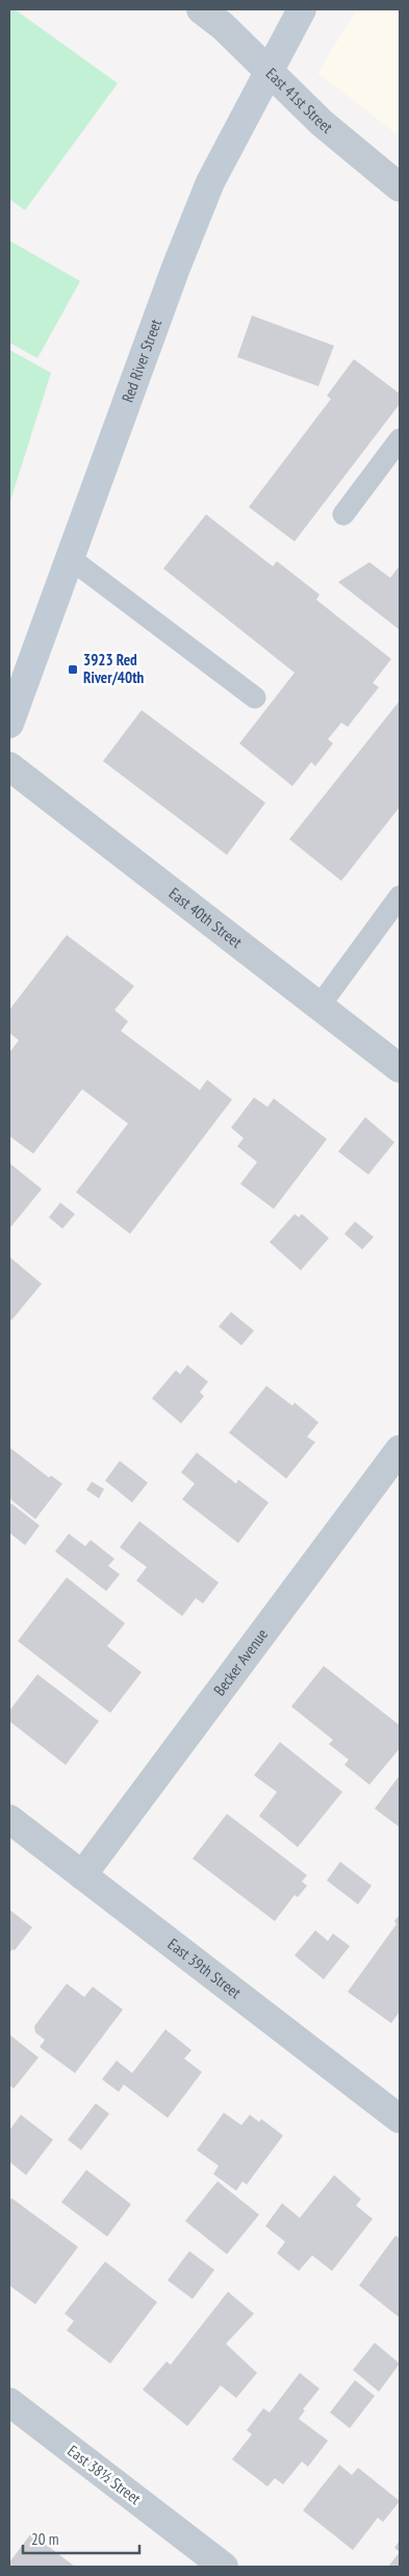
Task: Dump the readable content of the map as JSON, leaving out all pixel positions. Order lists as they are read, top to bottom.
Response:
{
  "streets": {
    "main road": ["Red River Street"],
    "street": [
      "East 41st Street",
      "East 40th Street",
      "Becker Avenue",
      "East 39th Street",
      "East 38½ Street"
    ]
  },
  "crossings": [
    ["East 41st Street", "Red River Street"],
    ["Becker Avenue", "East 39th Street"]
  ],
  "places": {
    "transit": ["3923 Red River/40th"]
  },
  "scale_bar": "20 m"
}
